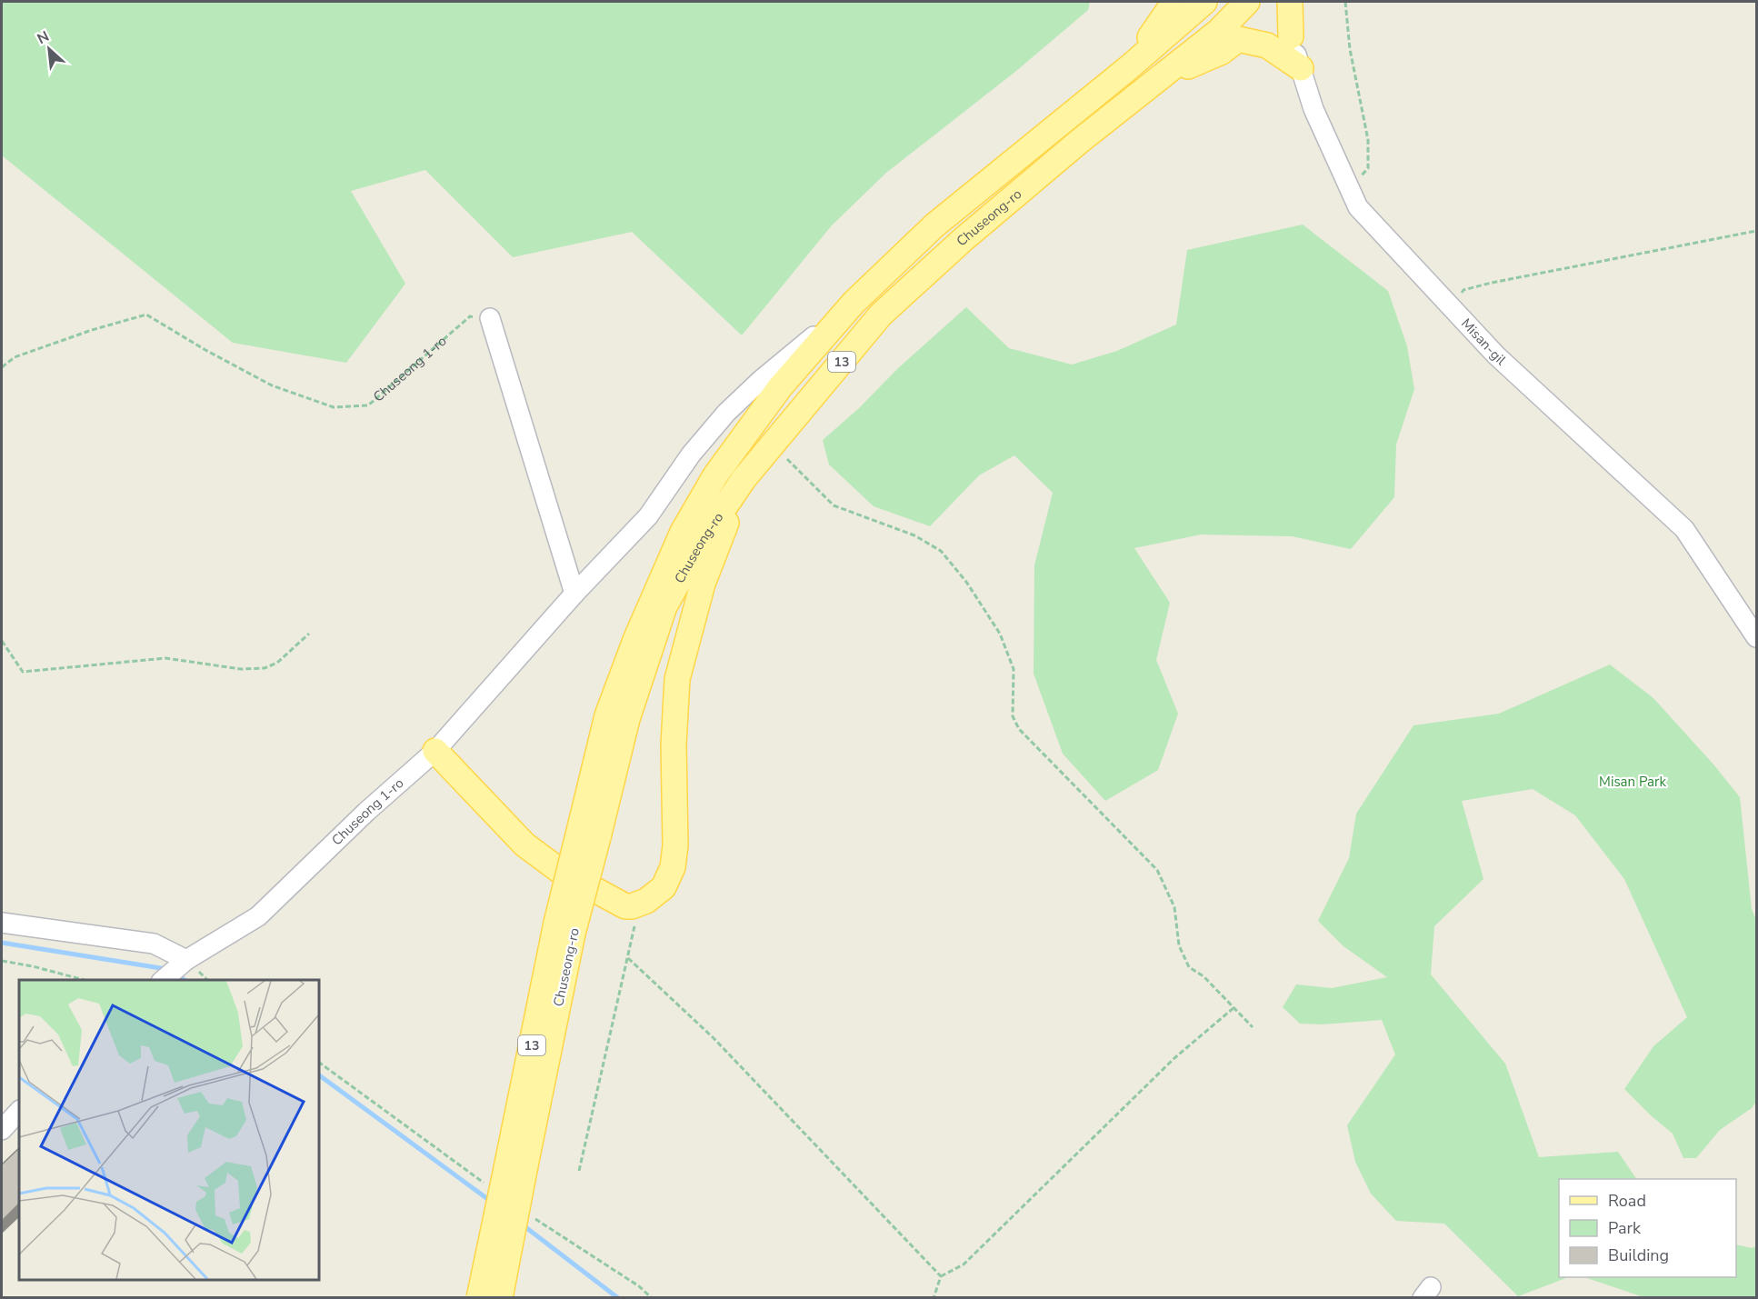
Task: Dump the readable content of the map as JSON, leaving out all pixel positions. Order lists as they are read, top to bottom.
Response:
{
  "streets": {
    "main road": ["Chuseong-ro", "13"],
    "street": ["Misan-gil", "Chuseong 1-ro"]
  },
  "crossings": [
    ["Chuseong-ro", "Chuseong 1-ro"]
  ],
  "parks": ["Misan Park"],
  "legend": ["Road", "Park", "Building"],
  "north": "top left"
}
